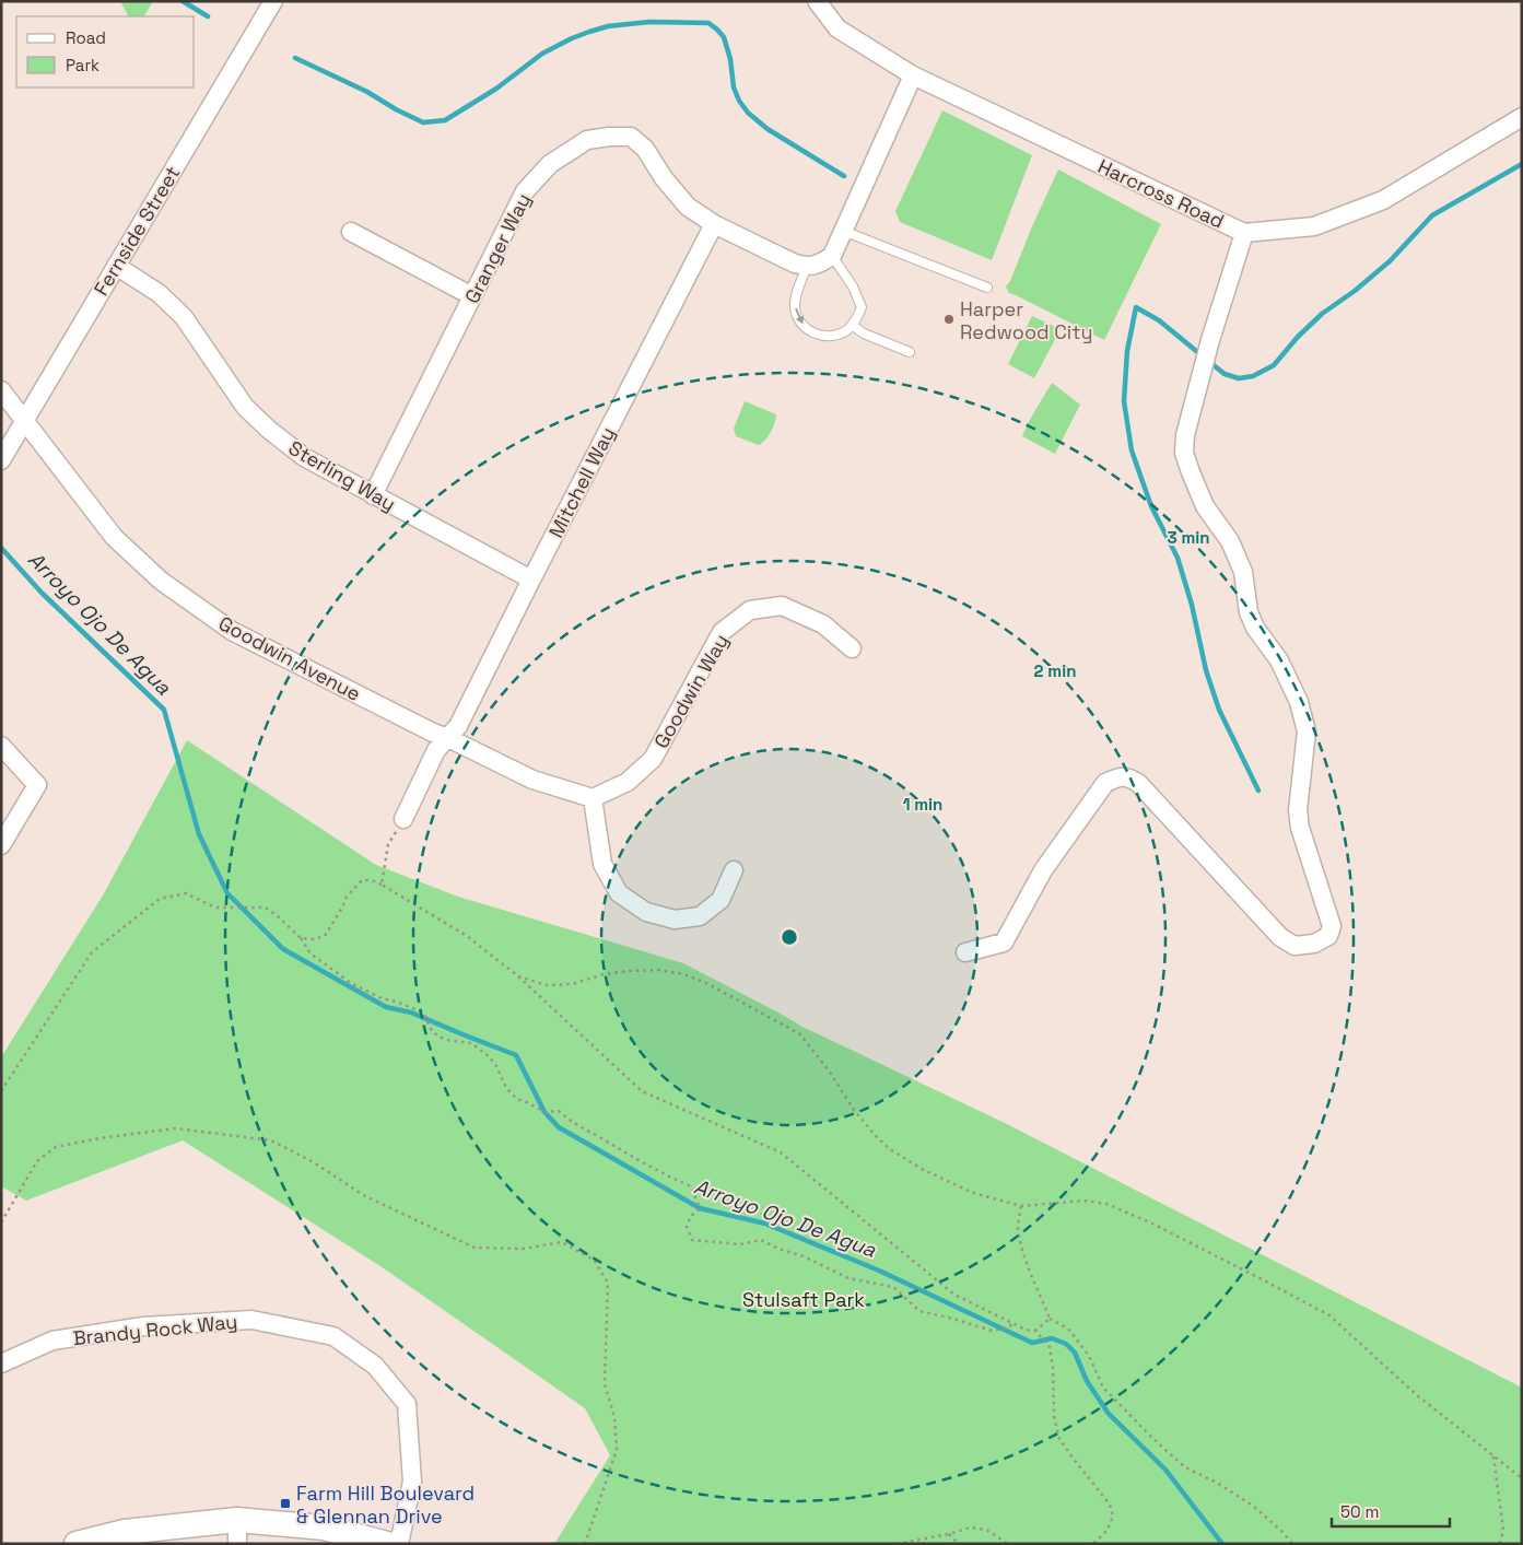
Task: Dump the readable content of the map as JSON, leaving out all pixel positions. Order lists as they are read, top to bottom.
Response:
{
  "streets": {
    "street": [
      "Harcross Road",
      "Fernside Street",
      "Granger Way",
      "Sterling Way",
      "Mitchell Way",
      "Goodwin Avenue",
      "Goodwin Way",
      "Brandy Rock Way"
    ]
  },
  "crossings": [
    ["Fernside Street", "Sterling Way"],
    ["Fernside Street", "Goodwin Avenue"],
    ["Granger Way", "Sterling Way"],
    ["Granger Way", "Mitchell Way"],
    ["Sterling Way", "Mitchell Way"],
    ["Mitchell Way", "Goodwin Avenue"],
    ["Goodwin Avenue", "Goodwin Way"]
  ],
  "water": ["Arroyo Ojo De Agua"],
  "parks": ["Stulsaft Park"],
  "places": {
    "other": ["Harper Redwood City"],
    "transit": ["Farm Hill Boulevard & Glennan Drive"]
  },
  "legend": ["Road", "Park"],
  "scale_bar": "50 m",
  "rings": ["3 min", "2 min", "1 min"]
}
